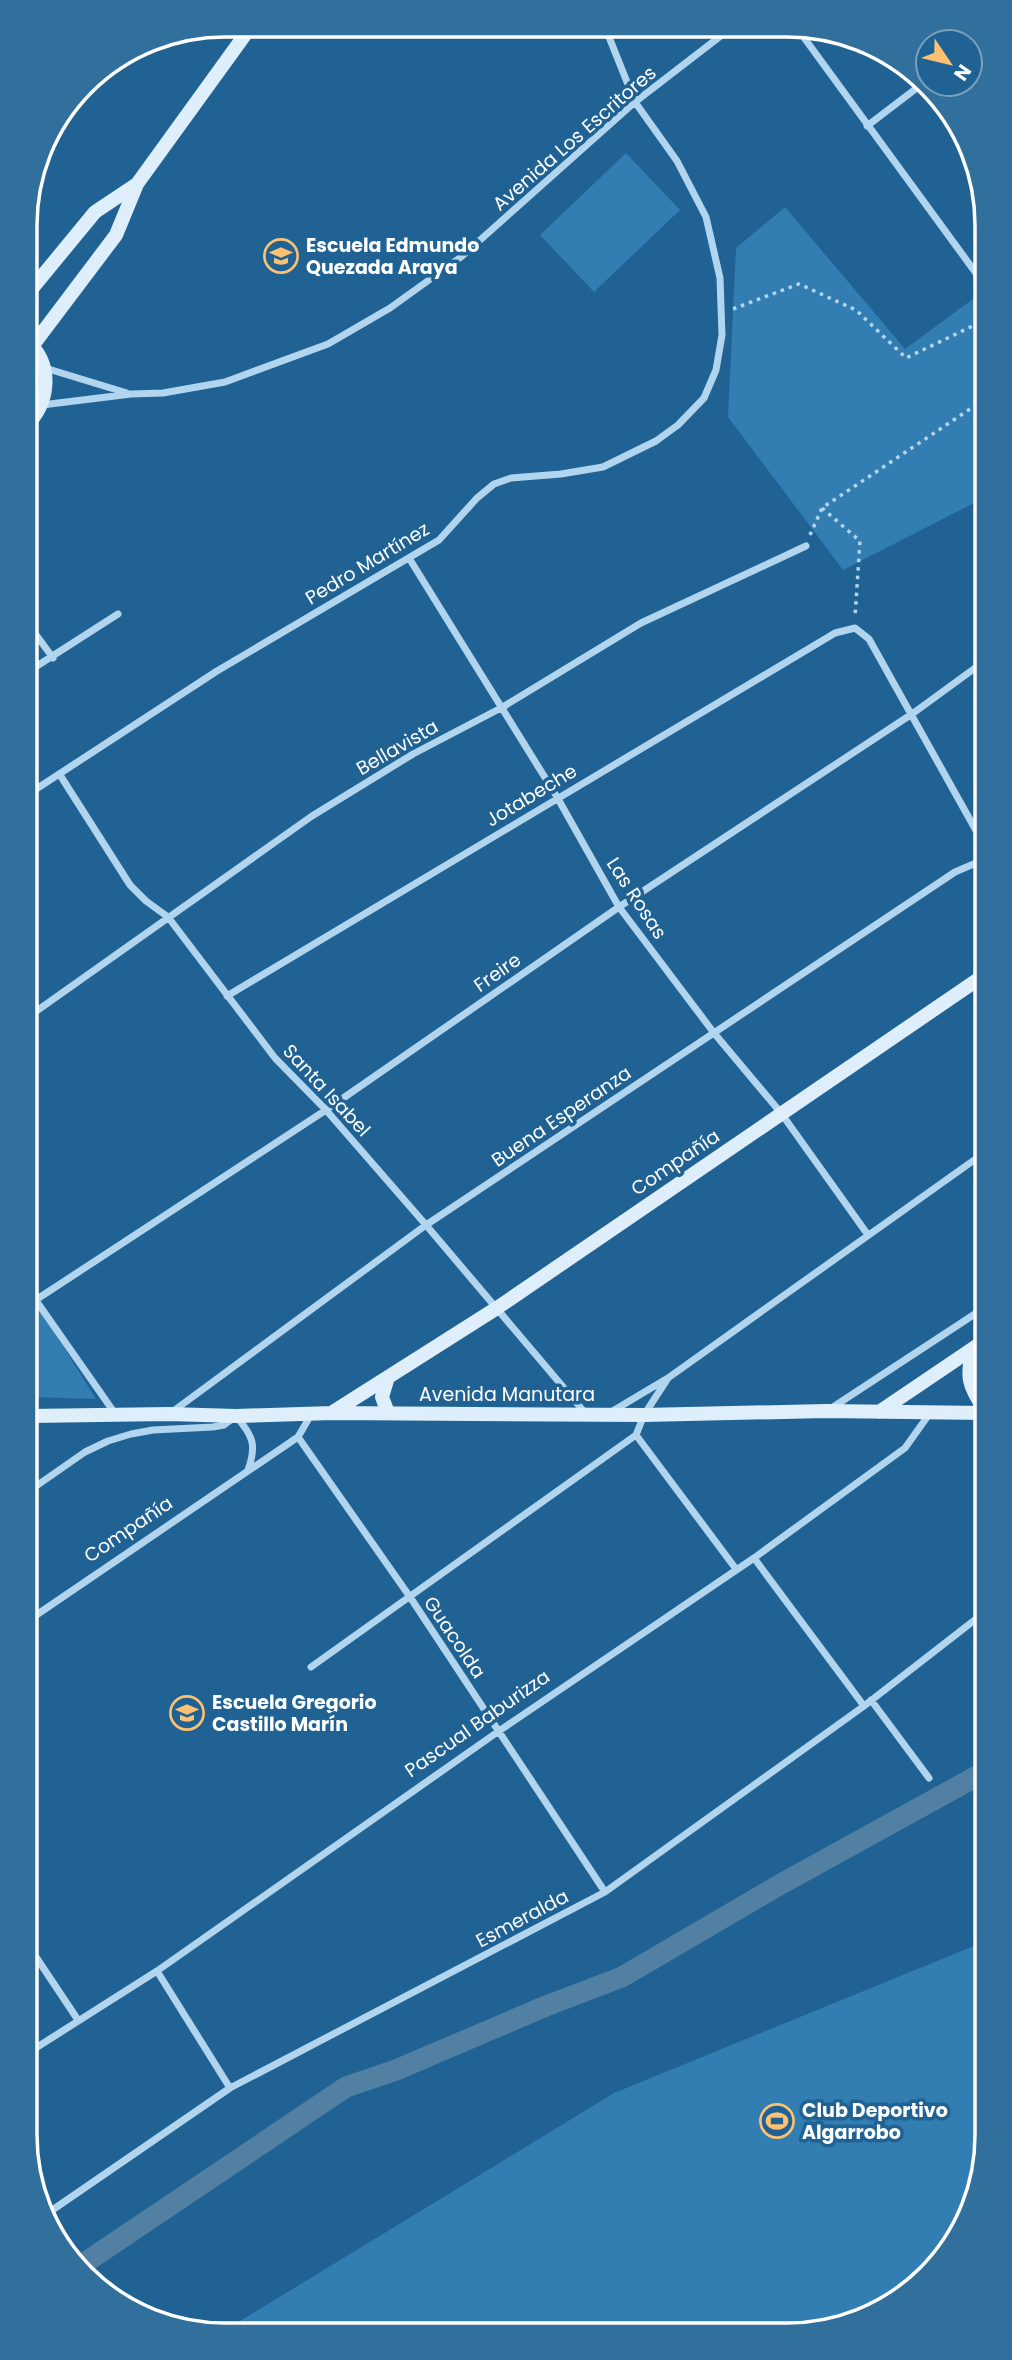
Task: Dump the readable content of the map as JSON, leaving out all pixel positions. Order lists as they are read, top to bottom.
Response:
{
  "streets": {
    "main road": ["Compañía", "Avenida Manutara"],
    "street": [
      "Avenida Los Escritores",
      "Pedro Martínez",
      "Bellavista",
      "Jotabeche",
      "Las Rosas",
      "Freire",
      "Santa Isabel",
      "Buena Esperanza",
      "Guacolda",
      "Pascual Baburizza",
      "Esmeralda"
    ]
  },
  "crossings": [
    ["Avenida Los Escritores", "Pedro Martínez"],
    ["Pedro Martínez", "Las Rosas"],
    ["Pedro Martínez", "Santa Isabel"],
    ["Bellavista", "Las Rosas"],
    ["Bellavista", "Santa Isabel"],
    ["Jotabeche", "Las Rosas"],
    ["Jotabeche", "Santa Isabel"],
    ["Las Rosas", "Freire"],
    ["Las Rosas", "Buena Esperanza"],
    ["Las Rosas", "Compañía"],
    ["Freire", "Santa Isabel"],
    ["Santa Isabel", "Buena Esperanza"],
    ["Santa Isabel", "Compañía"],
    ["Santa Isabel", "Avenida Manutara"],
    ["Buena Esperanza", "Avenida Manutara"],
    ["Compañía", "Avenida Manutara"],
    ["Compañía", "Guacolda"],
    ["Avenida Manutara", "Pascual Baburizza"],
    ["Guacolda", "Pascual Baburizza"],
    ["Guacolda", "Esmeralda"]
  ],
  "places": {
    "school or university": ["Escuela Edmundo Quezada Araya", "Escuela Gregorio Castillo Marín"],
    "sports": ["Club Deportivo Algarrobo"]
  },
  "north": "bottom right"
}
